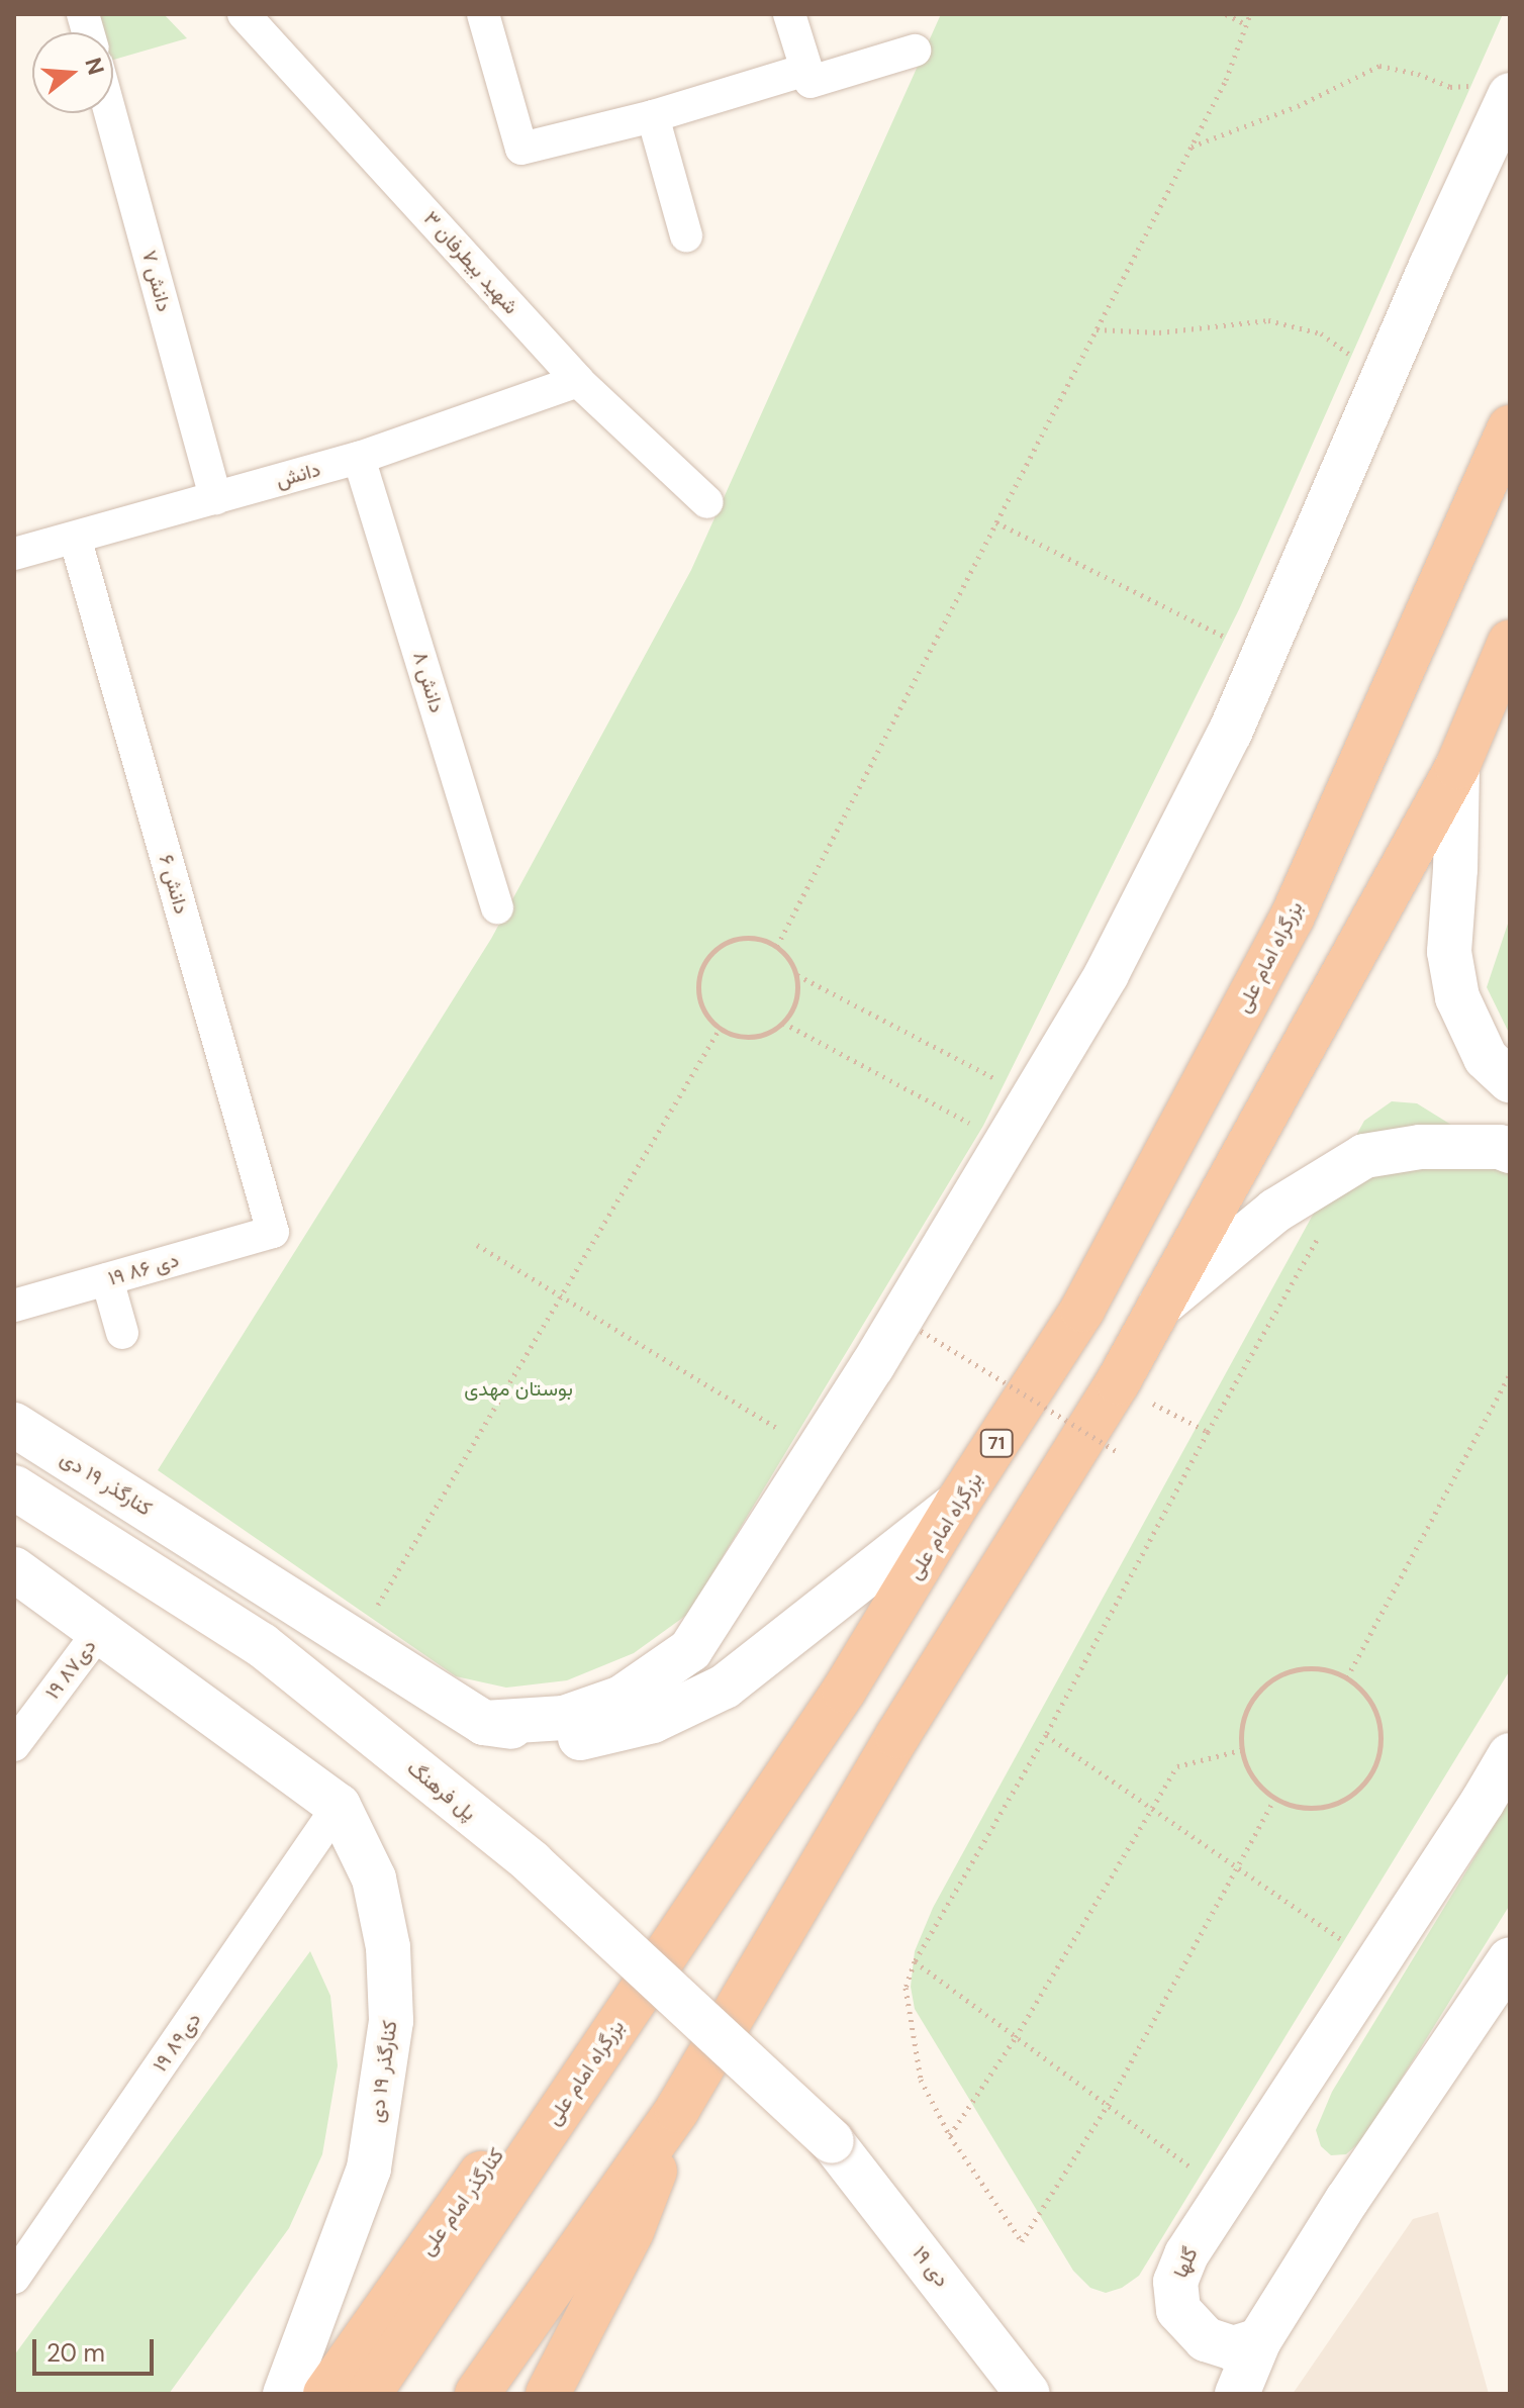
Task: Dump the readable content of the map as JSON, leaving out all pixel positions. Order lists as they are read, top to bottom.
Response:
{
  "streets": {
    "highway": ["بزرگراه امام علی", "71", "کنارگذر امام علی"],
    "main road": [
      "کنارگذر ۱۹ دی",
      "پل فرهنگ",
      "گلها",
      "۱۹ دی"
    ],
    "street": [
      "شهید بیطرفان ۳",
      "دانش ۷",
      "دانش",
      "دانش ۸",
      "۶ دانش",
      "۱۹ دی ۸۶",
      "۱۹ دی۸۷",
      "۱۹ دی۸۹"
    ]
  },
  "crossings": [
    ["شهید بیطرفان ۳", "دانش"],
    ["دانش ۷", "دانش"],
    ["دانش", "دانش ۸"],
    ["دانش", "۶ دانش"],
    ["۶ دانش", "۱۹ دی ۸۶"],
    ["بزرگراه امام علی", "کنارگذر امام علی"],
    ["کنارگذر ۱۹ دی", "۱۹ دی۸۷"],
    ["کنارگذر ۱۹ دی", "۱۹ دی۸۹"],
    ["پل فرهنگ", "۱۹ دی"]
  ],
  "parks": ["بوستان مهدی"],
  "scale_bar": "20 m",
  "north": "right"
}
